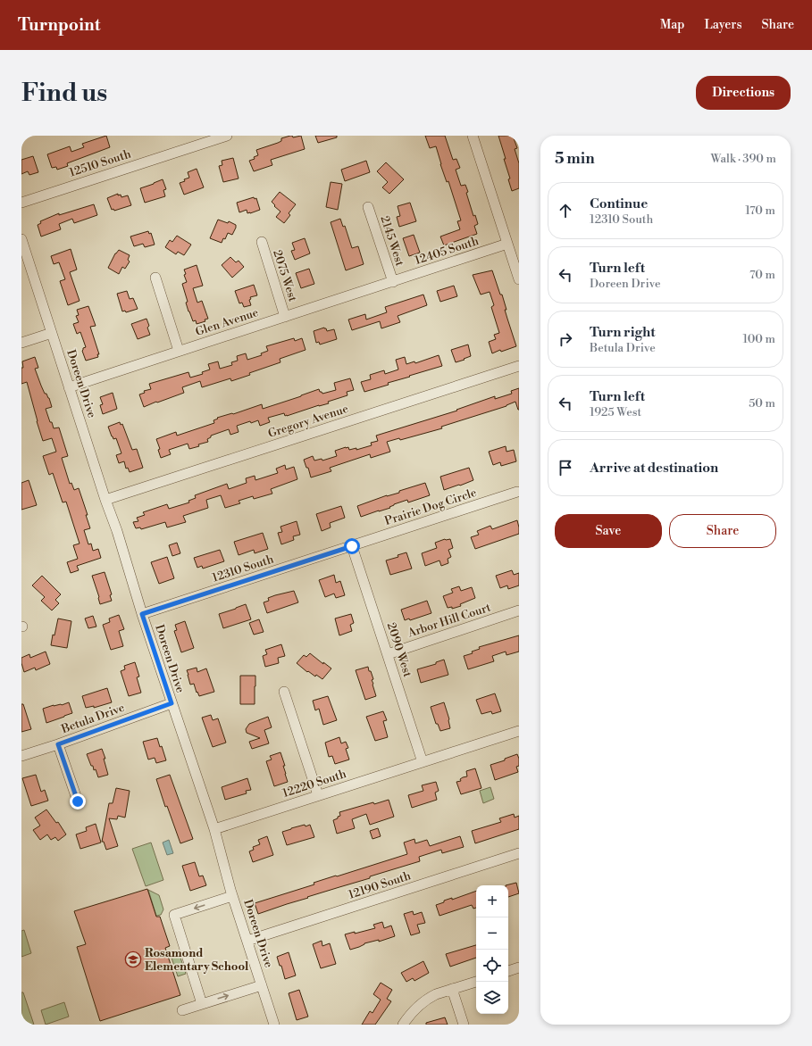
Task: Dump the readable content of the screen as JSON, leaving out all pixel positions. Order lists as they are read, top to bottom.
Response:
{
  "streets": {
    "street": [
      "12510 South",
      "2145 West",
      "12405 South",
      "2075 West",
      "Glen Avenue",
      "Doreen Drive",
      "Gregory Avenue",
      "Prairie Dog Circle",
      "12310 South",
      "Arbor Hill Court",
      "2090 West",
      "Betula Drive",
      "12220 South",
      "12190 South"
    ]
  },
  "crossings": [
    ["2145 West", "12405 South"],
    ["2145 West", "Glen Avenue"],
    ["12405 South", "Glen Avenue"],
    ["2075 West", "Glen Avenue"],
    ["Glen Avenue", "Doreen Drive"],
    ["Doreen Drive", "Gregory Avenue"],
    ["Doreen Drive", "12310 South"],
    ["Doreen Drive", "Betula Drive"],
    ["Doreen Drive", "12220 South"],
    ["Doreen Drive", "12190 South"],
    ["Prairie Dog Circle", "12310 South"],
    ["Prairie Dog Circle", "2090 West"],
    ["12310 South", "2090 West"],
    ["Arbor Hill Court", "2090 West"],
    ["2090 West", "12220 South"]
  ],
  "places": {
    "school or university": ["Rosamond Elementary School"]
  },
  "page": {
    "header": "Turnpoint",
    "nav": ["Map", "Layers", "Share"],
    "buttons": [
      "Directions",
      ["Save", "Share"]
    ],
    "title": "Find us",
    "heading": ["5 min", "Walk · 390 m"],
    "list": [
      ["Continue", "12310 South", "170 m"],
      ["Turn left", "Doreen Drive", "70 m"],
      ["Turn right", "Betula Drive", "100 m"],
      ["Turn left", "1925 West", "50 m"],
      "Arrive at destination"
    ],
    "map_buttons": ["+", "−"]
  }
}
